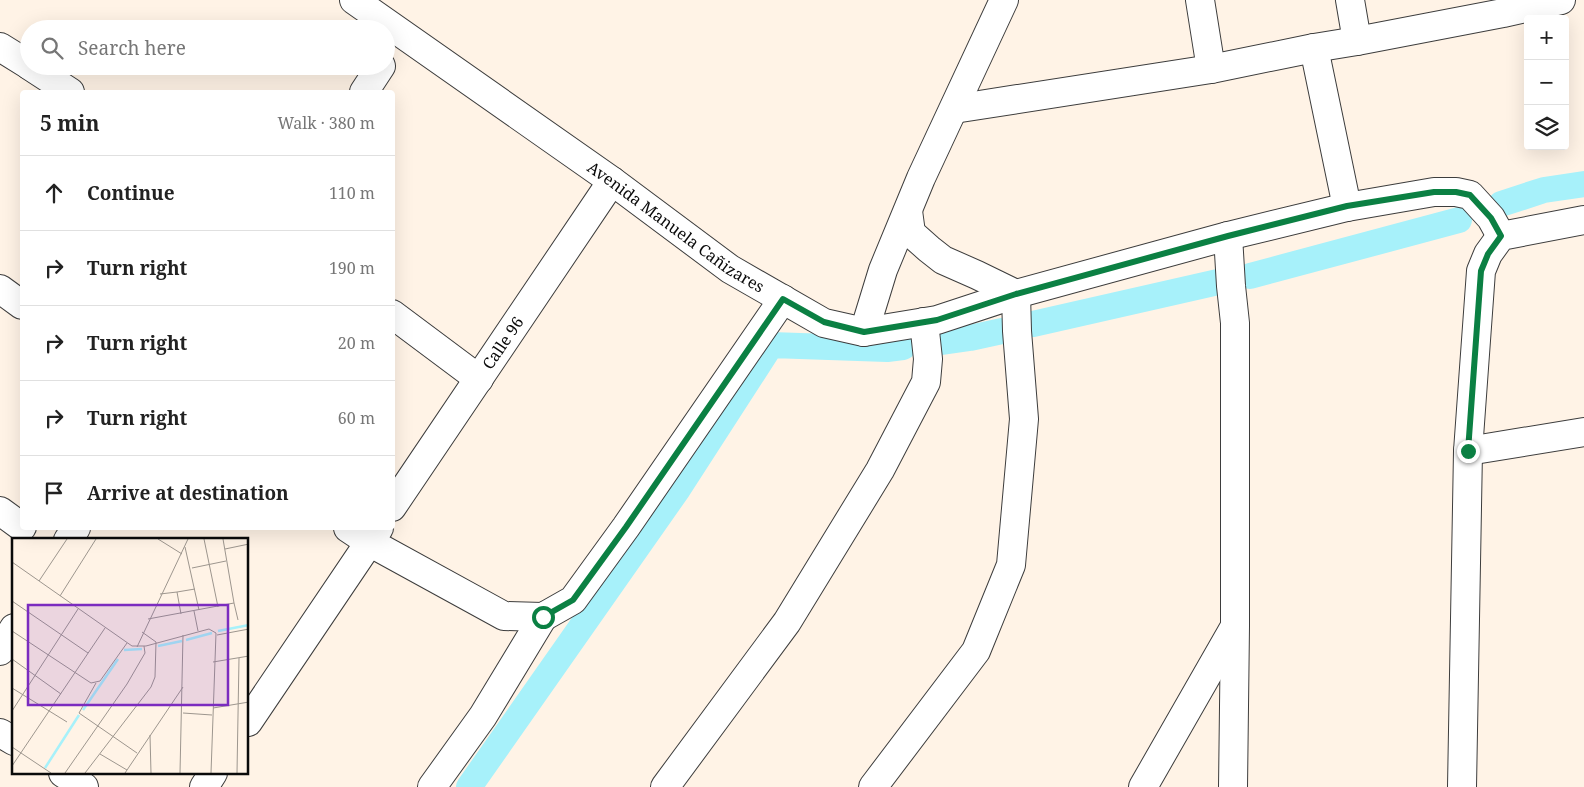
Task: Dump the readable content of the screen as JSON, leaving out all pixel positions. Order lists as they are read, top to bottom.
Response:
{
  "streets": {
    "street": ["Avenida Manuela Cañizares", "Calle 96"]
  },
  "crossings": [
    ["Avenida Manuela Cañizares", "Calle 96"]
  ],
  "page": {
    "map_buttons": ["+", "−"],
    "search": "Search here",
    "heading": ["5 min", "Walk · 380 m"],
    "list": [
      ["Continue", "110 m"],
      ["Turn right", "190 m"],
      ["Turn right", "20 m"],
      ["Turn right", "60 m"],
      "Arrive at destination"
    ]
  }
}
